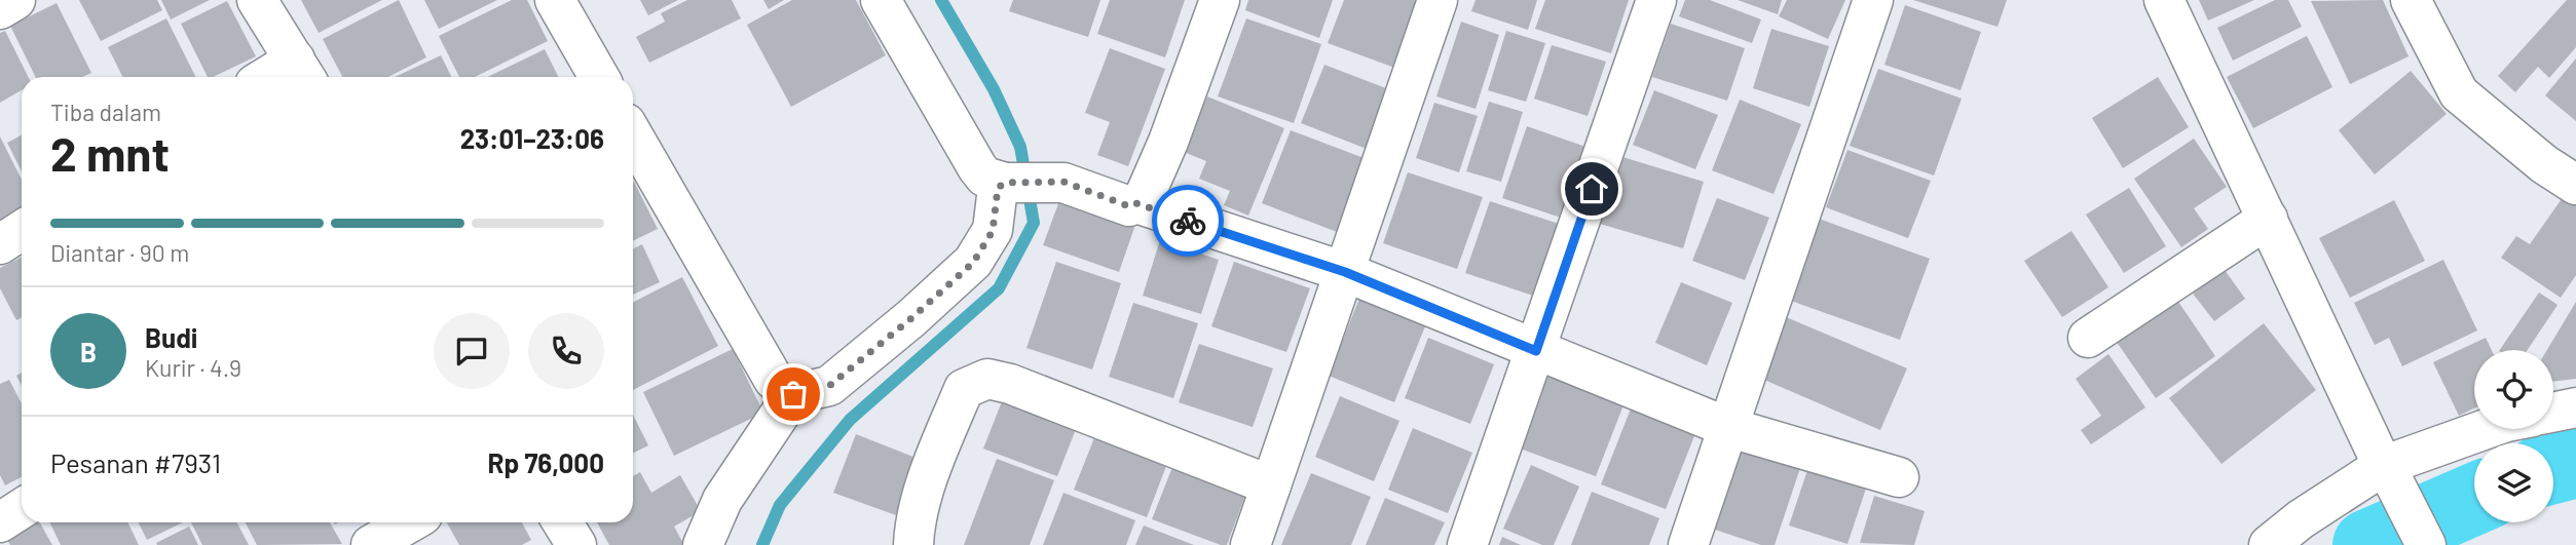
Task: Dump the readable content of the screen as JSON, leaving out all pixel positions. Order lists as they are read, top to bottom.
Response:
{
  "page": {
    "heading": ["2 mnt", "Tiba dalam", "23:01–23:06"],
    "panel": [
      "Budi",
      "Kurir · 4.9",
      "Pesanan #7931",
      "Rp 76,000"
    ],
    "bar": "Diantar · 90 m",
    "round": "B"
  }
}
